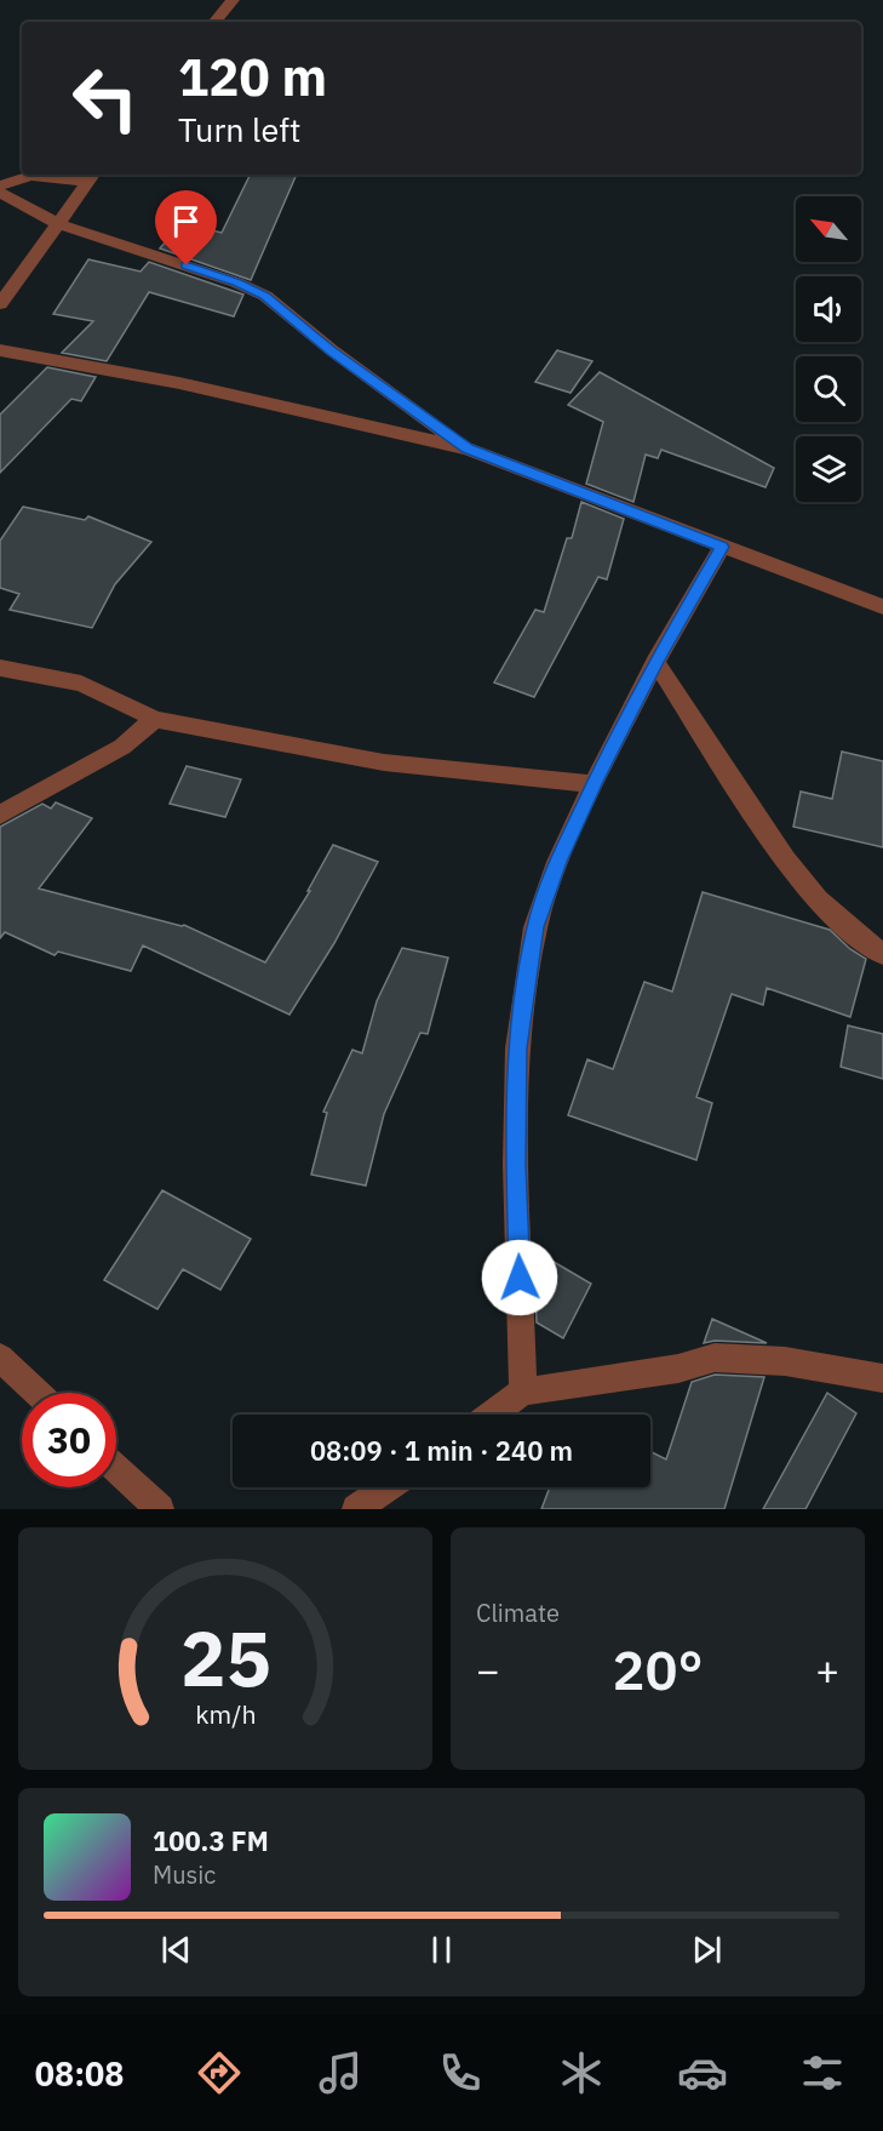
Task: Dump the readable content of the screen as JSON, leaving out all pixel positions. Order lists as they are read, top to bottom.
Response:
{
  "north": "top left",
  "page": {
    "turn": ["120 m", "Turn left"],
    "limit": "30",
    "trip": "08:09 · 1 min · 240 m",
    "tile": "Climate",
    "heat": ["−", "20°", "+"],
    "song": ["100.3 FM", "Music"],
    "tabs": "08:08",
    "gauge": ["25", "km/h"]
  }
}
